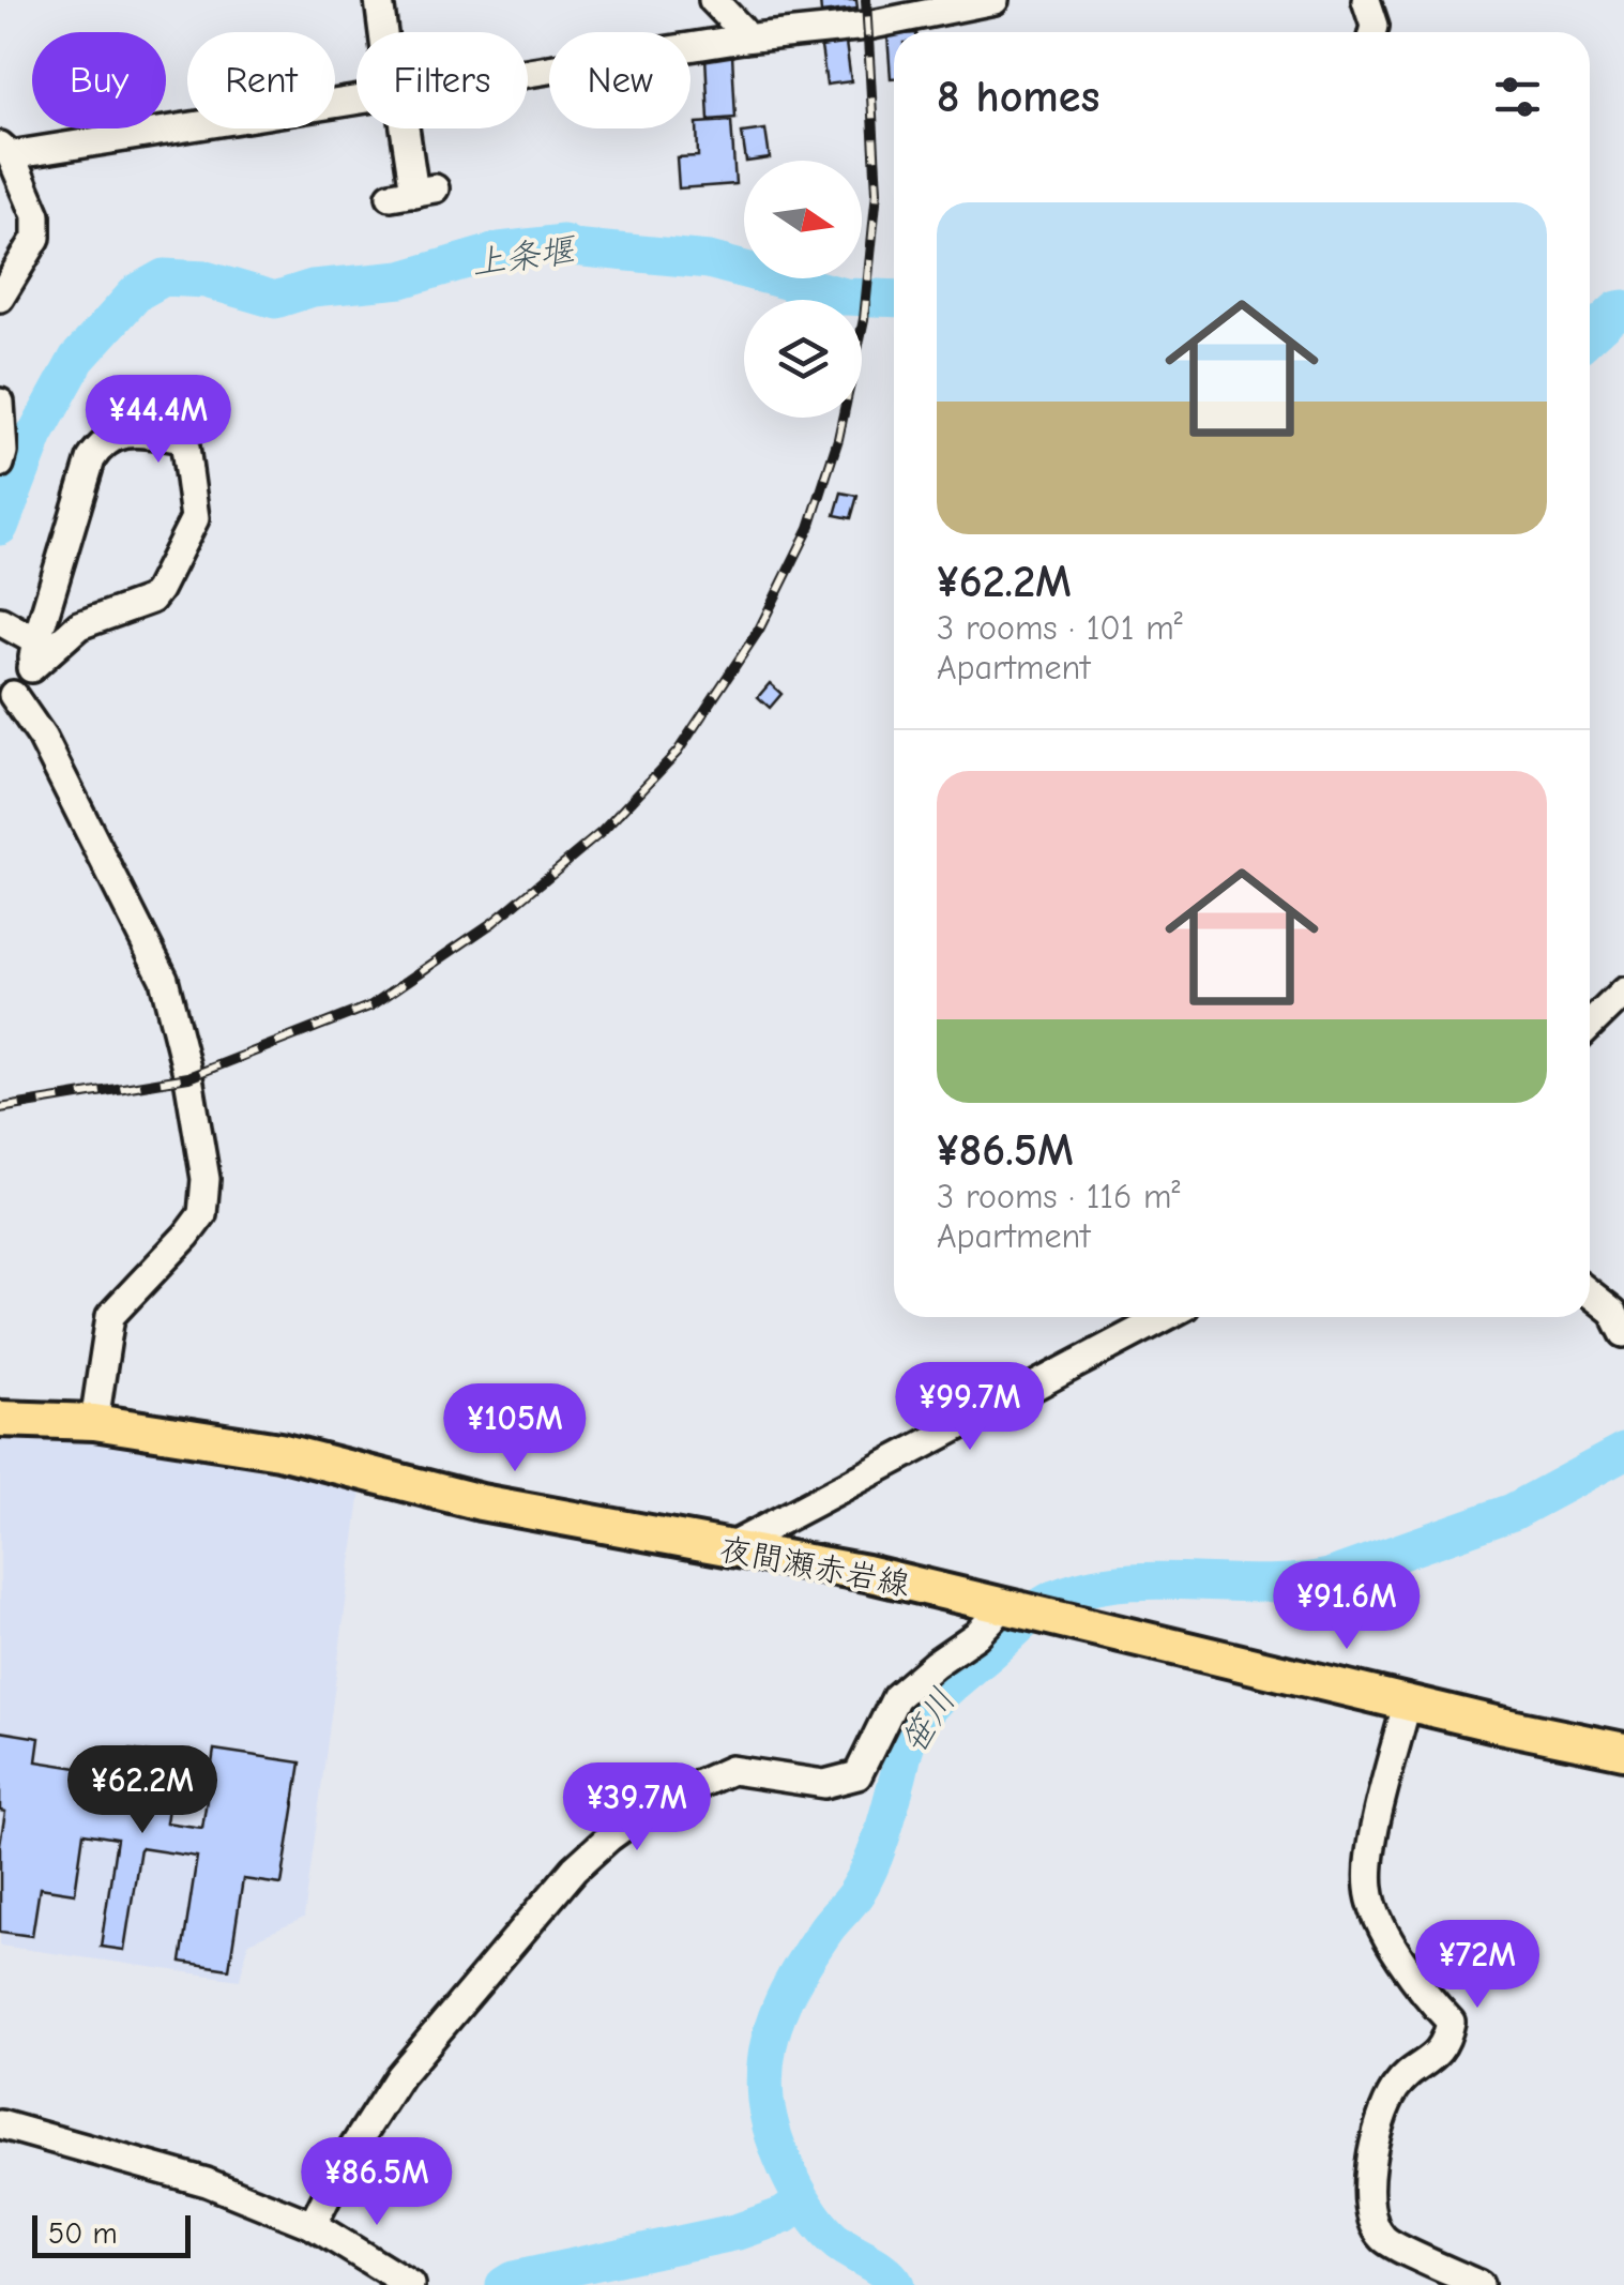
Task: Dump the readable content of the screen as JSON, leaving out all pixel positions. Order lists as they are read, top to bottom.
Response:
{
  "streets": {
    "main road": ["夜間瀬赤岩線"]
  },
  "water": ["上条堰", "笹川"],
  "scale_bar": "50 m",
  "north": "right",
  "page": {
    "chip": [
      "Buy",
      "Rent",
      "Filters",
      "New"
    ],
    "heading": "8 homes",
    "list": [
      {
        "name": "¥62.2M",
        "note": "3 rooms · 101 m² · Apartment"
      },
      {
        "name": "¥86.5M",
        "note": "3 rooms · 116 m² · Apartment"
      }
    ],
    "price": [
      "¥44.4M",
      "¥99.7M",
      "¥105M",
      "¥91.6M",
      "¥62.2M",
      "¥39.7M",
      "¥72M",
      "¥86.5M"
    ],
    "scale": "50 m"
  }
}
